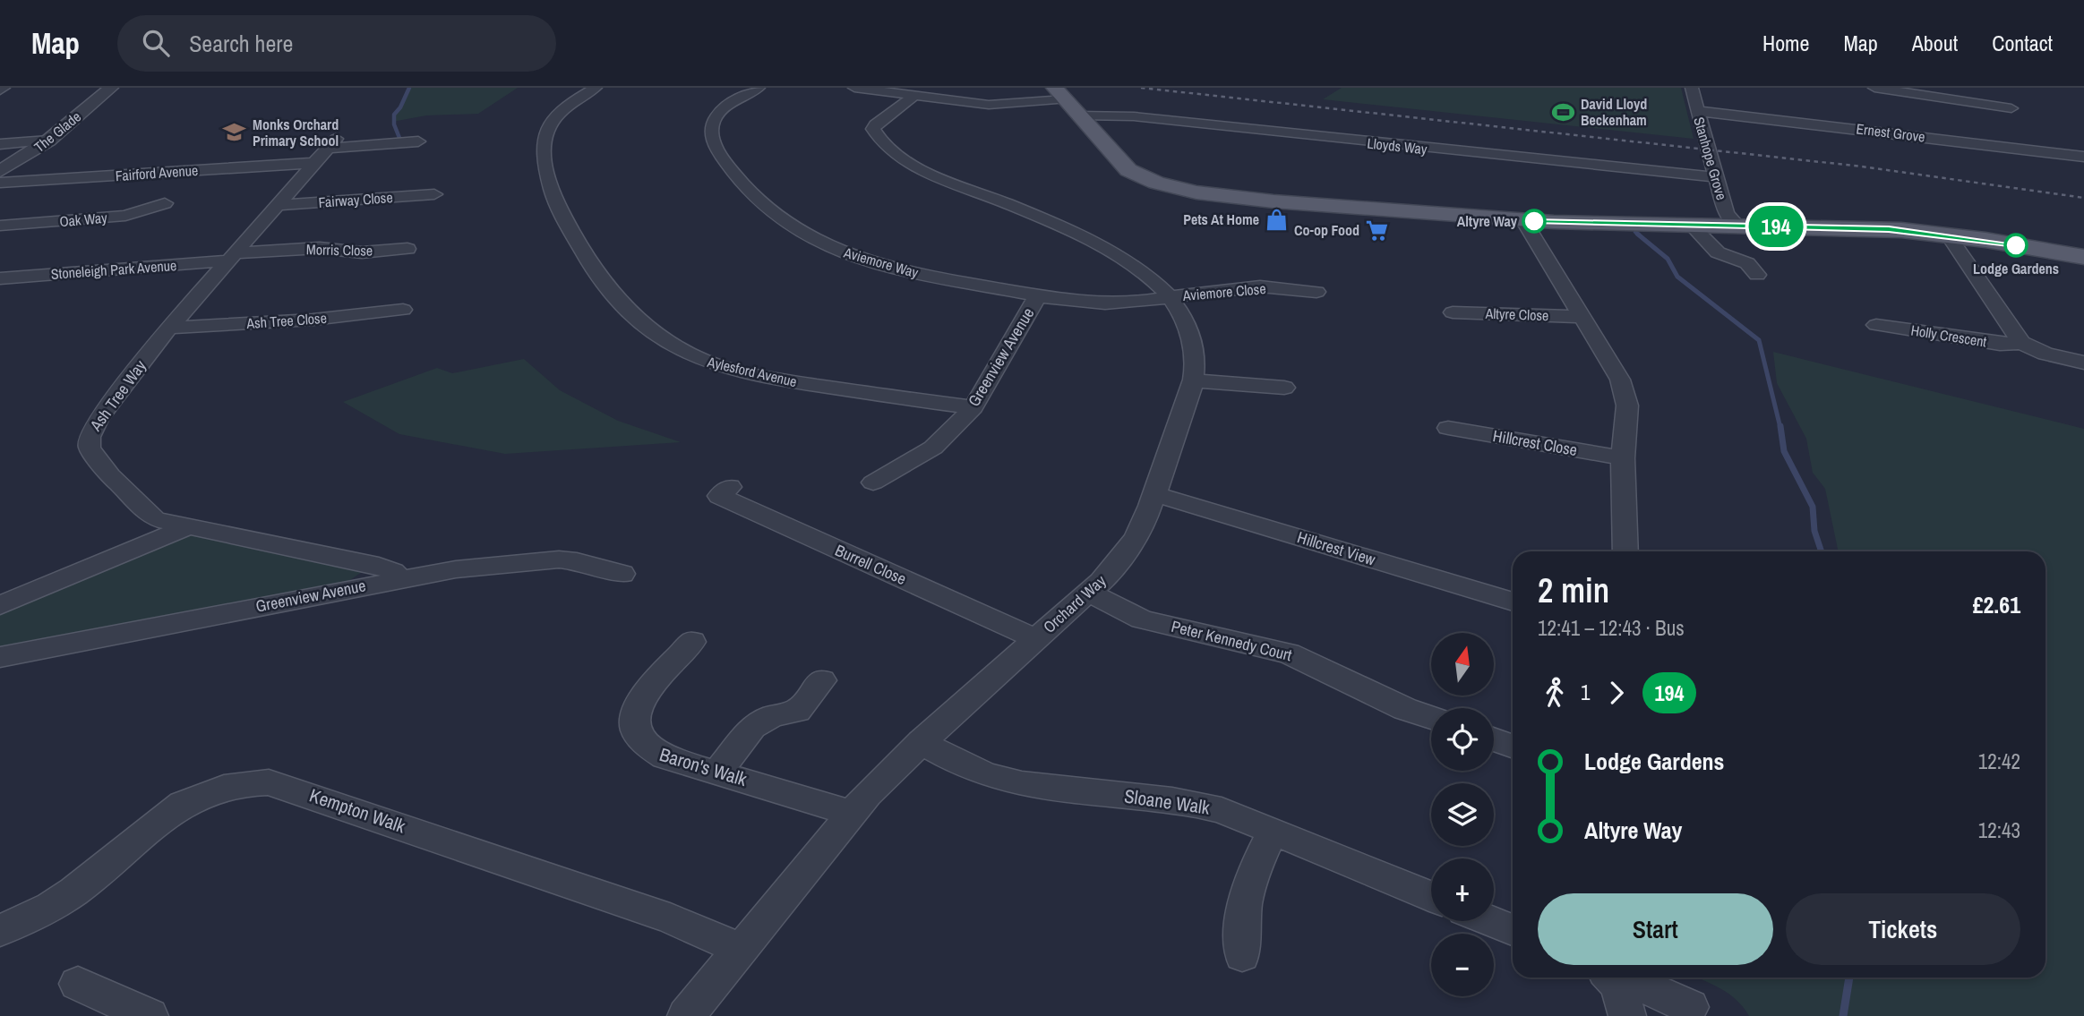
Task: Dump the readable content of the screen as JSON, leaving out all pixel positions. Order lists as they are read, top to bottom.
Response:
{
  "streets": {
    "street": [
      "The Glade",
      "Ernest Grove",
      "Lloyds Way",
      "Stanhope Grove",
      "Fairford Avenue",
      "Fairway Close",
      "Oak Way",
      "Morris Close",
      "Aviemore Way",
      "Stoneleigh Park Avenue",
      "Aviemore Close",
      "Altyre Close",
      "Ash Tree Close",
      "Holly Crescent",
      "Greenview Avenue",
      "Aylesford Avenue",
      "Ash Tree Way",
      "Hillcrest Close",
      "Hillcrest View",
      "Burrell Close",
      "Orchard Way",
      "Peter Kennedy Court",
      "Baron's Walk",
      "Sloane Walk",
      "Kempton Walk"
    ]
  },
  "crossings": [
    ["Ernest Grove", "Stanhope Grove"],
    ["Lloyds Way", "Stanhope Grove"],
    ["Lloyds Way", "Orchard Way"],
    ["Fairford Avenue", "Ash Tree Way"],
    ["Fairway Close", "Ash Tree Way"],
    ["Morris Close", "Stoneleigh Park Avenue"],
    ["Morris Close", "Ash Tree Way"],
    ["Aviemore Way", "Aviemore Close"],
    ["Aviemore Way", "Greenview Avenue"],
    ["Aviemore Way", "Orchard Way"],
    ["Stoneleigh Park Avenue", "Ash Tree Way"],
    ["Aviemore Close", "Orchard Way"],
    ["Ash Tree Close", "Ash Tree Way"],
    ["Greenview Avenue", "Aylesford Avenue"],
    ["Greenview Avenue", "Ash Tree Way"],
    ["Hillcrest View", "Orchard Way"],
    ["Burrell Close", "Orchard Way"],
    ["Orchard Way", "Peter Kennedy Court"],
    ["Orchard Way", "Baron's Walk"],
    ["Orchard Way", "Sloane Walk"],
    ["Orchard Way", "Kempton Walk"]
  ],
  "places": {
    "sports": ["David Lloyd Beckenham"],
    "school or university": ["Monks Orchard Primary School"],
    "shop": ["Pets At Home"],
    "other": ["Altyre Way", "Lodge Gardens"],
    "supermarket": ["Co-op Food"]
  },
  "lines": ["bus line 194"],
  "north": "top",
  "page": {
    "header": "Map",
    "search": "Search here",
    "nav": [
      "Home",
      "Map",
      "About",
      "Contact"
    ],
    "on_map": "194",
    "heading": ["2 min", "12:41 – 12:43 · Bus", "£2.61"],
    "map_buttons": ["+", "−"],
    "legs": ["1", "194"],
    "list": [
      {
        "name": "Lodge Gardens",
        "value": "12:42"
      },
      {
        "name": "Altyre Way",
        "value": "12:43"
      }
    ],
    "buttons": ["Start", "Tickets"]
  }
}
